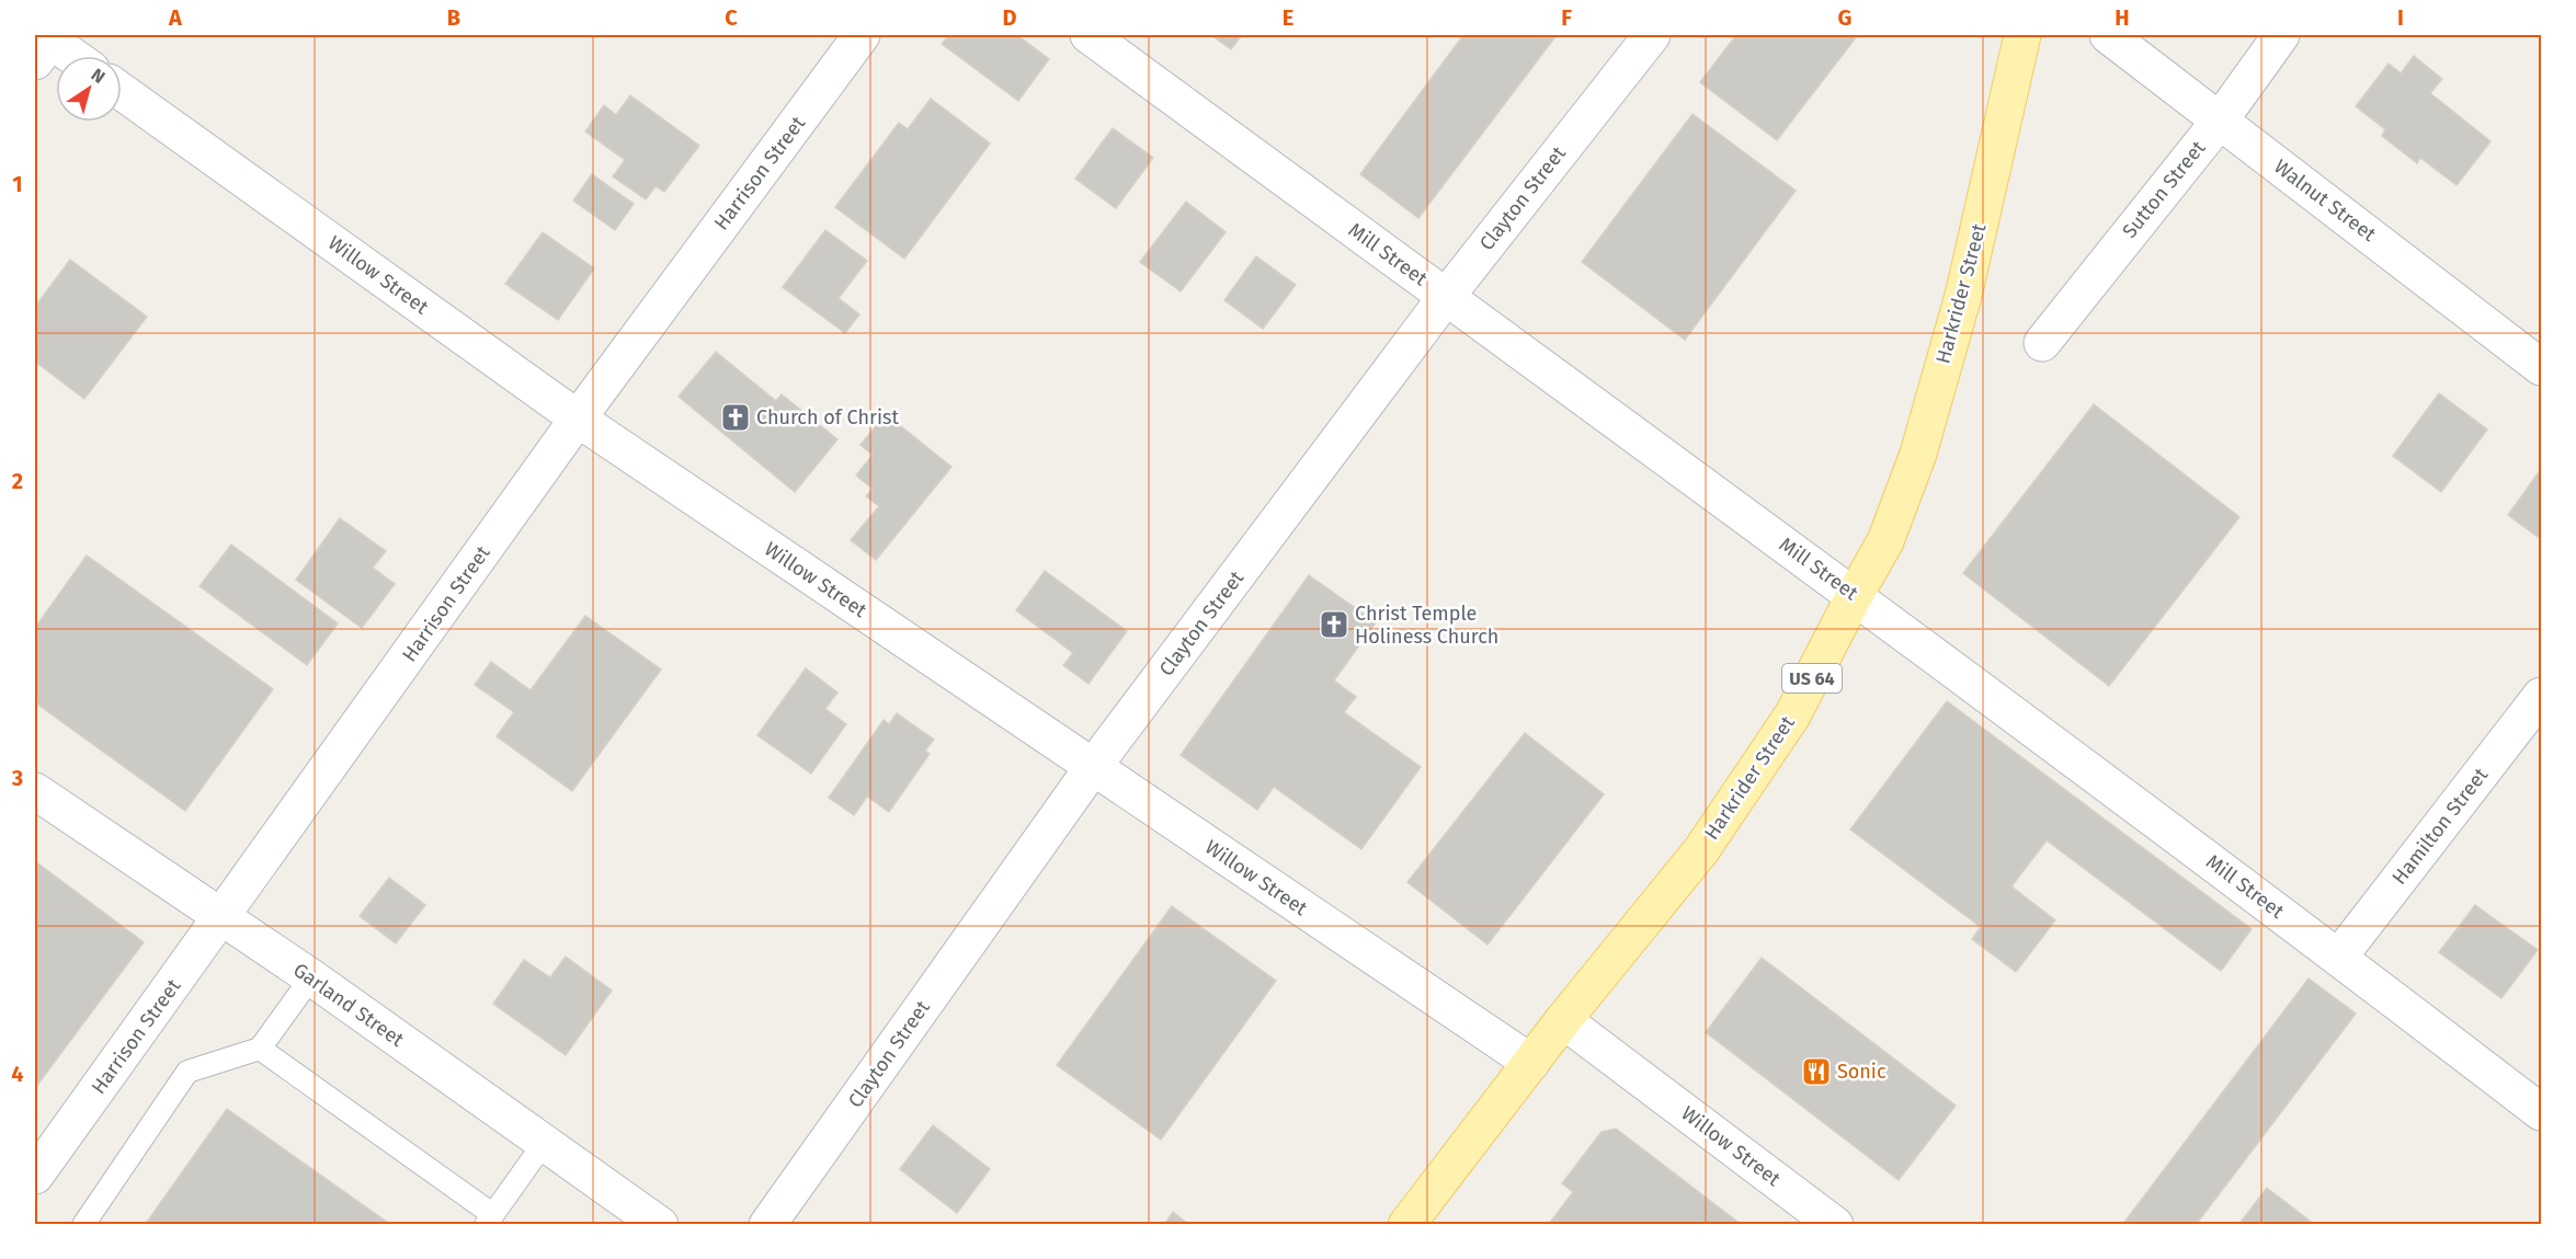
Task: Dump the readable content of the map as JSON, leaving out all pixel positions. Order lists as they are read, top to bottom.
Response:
{
  "streets": {
    "main road": ["Harkrider Street", "US 64"],
    "street": [
      "Harrison Street",
      "Sutton Street",
      "Clayton Street",
      "Walnut Street",
      "Mill Street",
      "Willow Street",
      "Hamilton Street",
      "Garland Street"
    ]
  },
  "crossings": [
    ["Harrison Street", "Willow Street"],
    ["Harrison Street", "Garland Street"],
    ["Sutton Street", "Walnut Street"],
    ["Clayton Street", "Mill Street"],
    ["Clayton Street", "Willow Street"],
    ["Mill Street", "Harkrider Street"],
    ["Mill Street", "Hamilton Street"],
    ["Willow Street", "Harkrider Street"]
  ],
  "places": {
    "church": ["Church of Christ", "Christ Temple Holiness Church"],
    "restaurant": ["Sonic"]
  },
  "north": "top right",
  "grid": {
    "columns": [
      "A",
      "B",
      "C",
      "D",
      "E",
      "F",
      "G",
      "H",
      "I"
    ],
    "rows": [
      "1",
      "2",
      "3",
      "4"
    ]
  }
}
